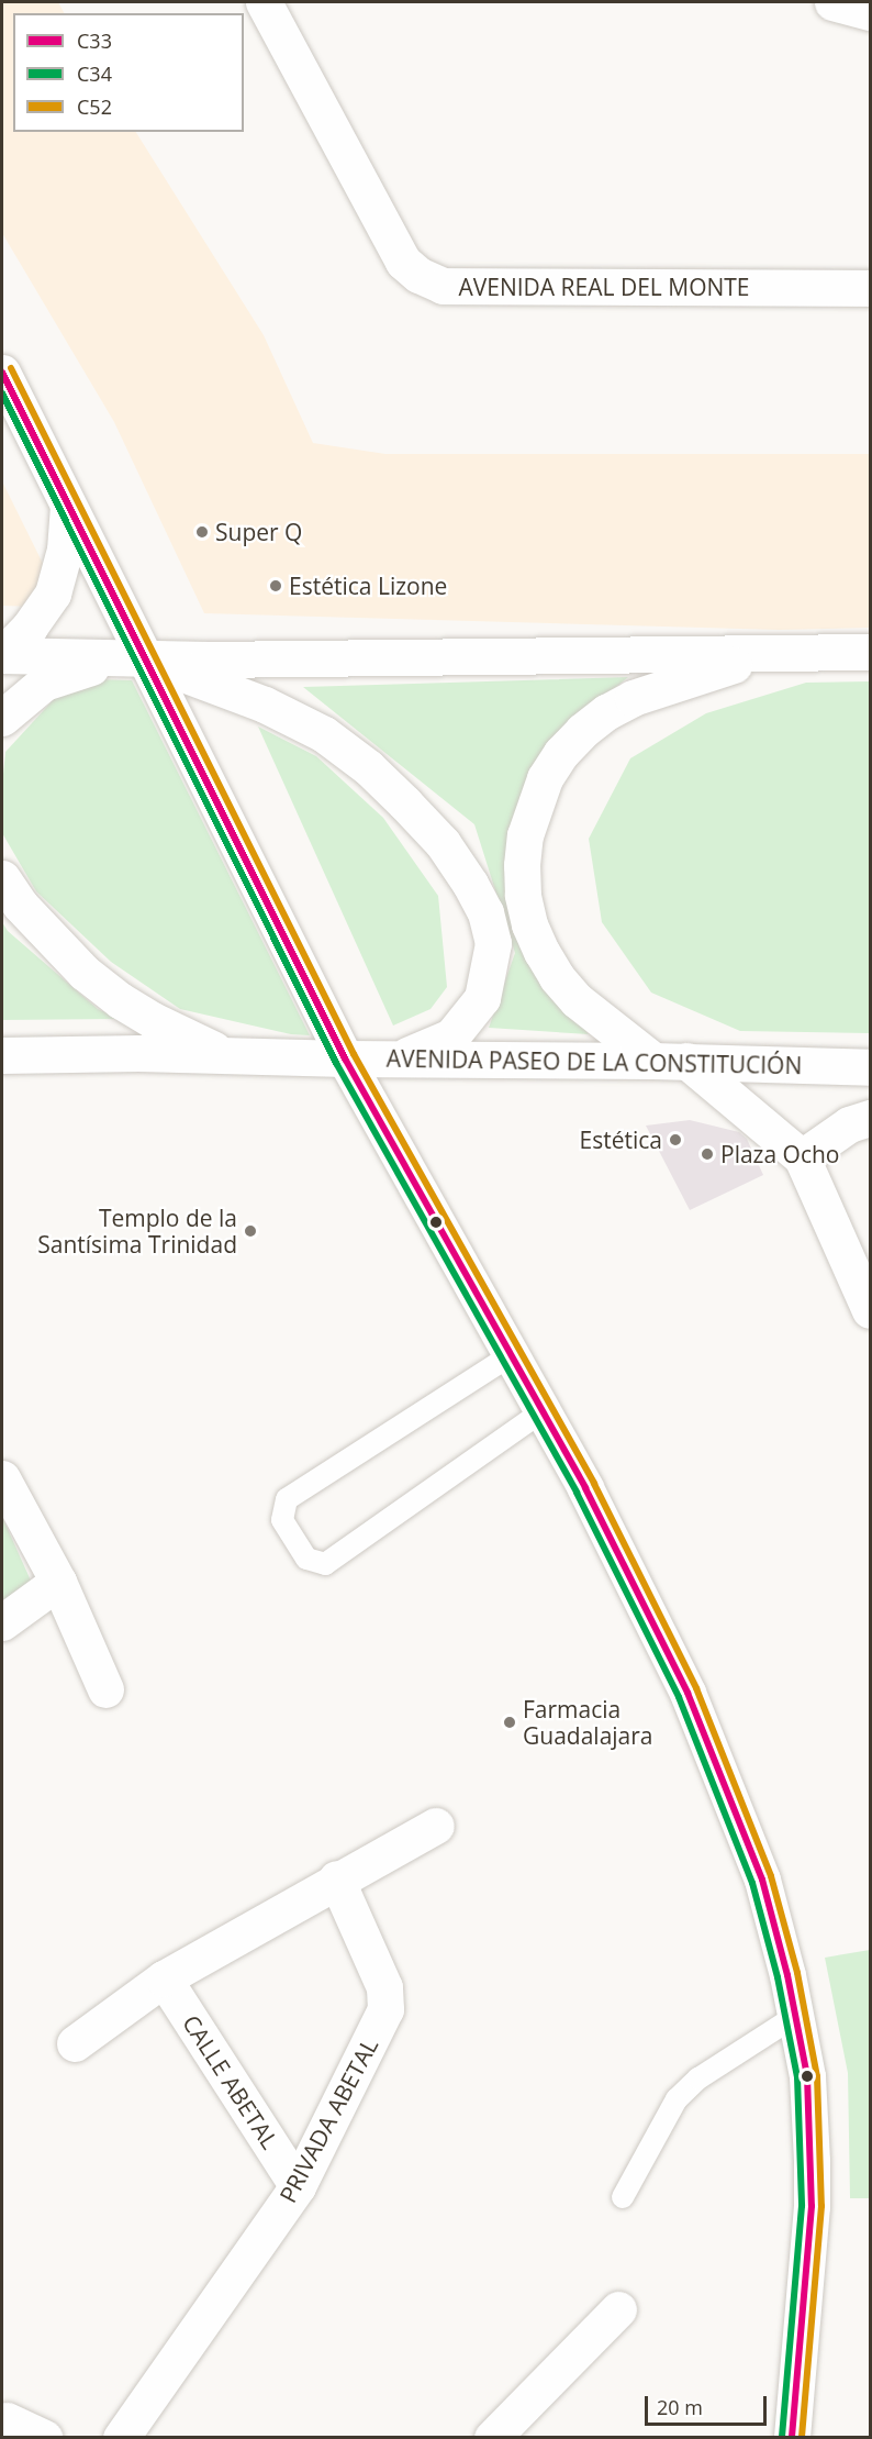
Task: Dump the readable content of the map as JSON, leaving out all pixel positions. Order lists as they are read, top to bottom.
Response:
{
  "streets": {
    "street": [
      "AVENIDA REAL DEL MONTE",
      "AVENIDA PASEO DE LA CONSTITUCIÓN",
      "CALLE ABETAL",
      "PRIVADA ABETAL"
    ]
  },
  "crossings": [
    ["CALLE ABETAL", "PRIVADA ABETAL"]
  ],
  "places": [
    "Super Q",
    "Estética Lizone",
    "Estética",
    "Plaza Ocho",
    "Templo de la Santísima Trinidad",
    "Farmacia Guadalajara"
  ],
  "lines": ["transit line C52", "transit line C33", "transit line C34"],
  "legend": ["C33", "C34", "C52"],
  "scale_bar": "20 m"
}
